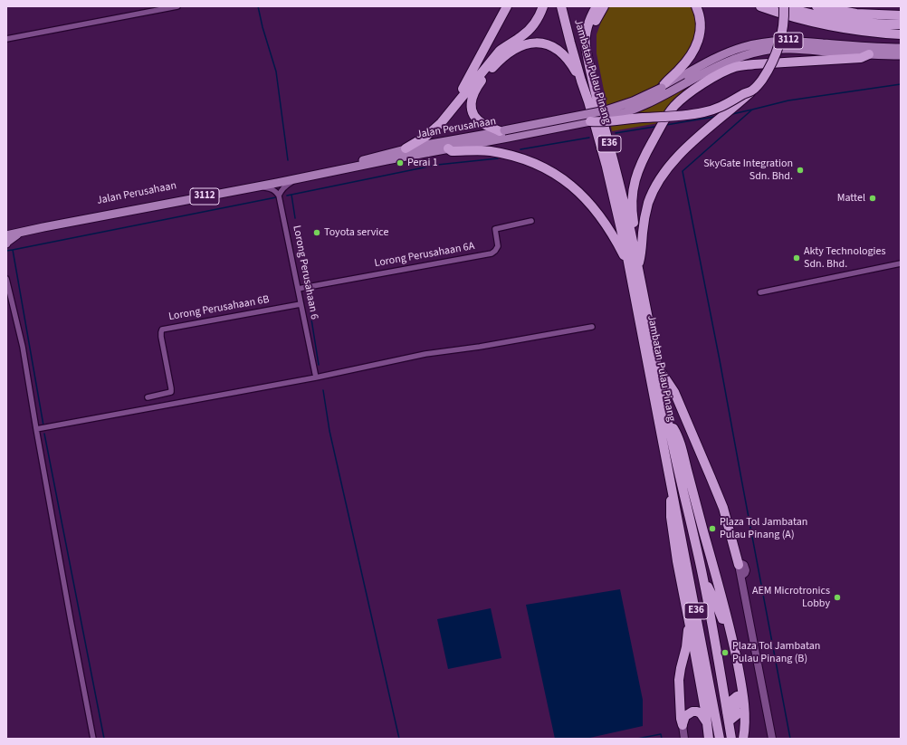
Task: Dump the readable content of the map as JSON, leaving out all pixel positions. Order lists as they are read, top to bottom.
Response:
{
  "streets": {
    "highway": ["Jambatan Pulau Pinang", "E36"],
    "main road": ["3112", "Jalan Perusahaan"],
    "street": ["Lorong Perusahaan 6A", "Lorong Perusahaan 6", "Lorong Perusahaan 6B"]
  },
  "crossings": [
    ["Lorong Perusahaan 6A", "Lorong Perusahaan 6"],
    ["Lorong Perusahaan 6", "Lorong Perusahaan 6B"]
  ],
  "places": [
    "Perai 1",
    "SkyGate Integration Sdn. Bhd.",
    "Mattel",
    "Toyota service",
    "Akty Technologies Sdn. Bhd.",
    "Plaza Tol Jambatan Pulau Pinang (A)",
    "AEM Microtronics Lobby",
    "Plaza Tol Jambatan Pulau Pinang (B)"
  ]
}
